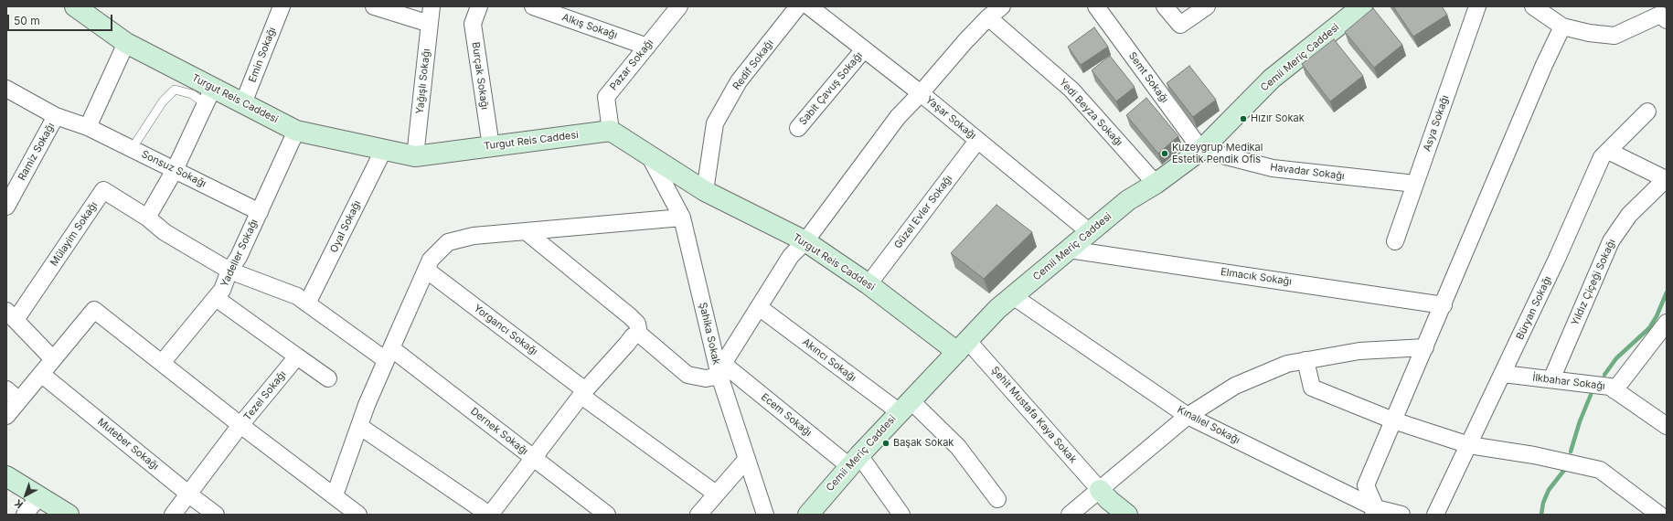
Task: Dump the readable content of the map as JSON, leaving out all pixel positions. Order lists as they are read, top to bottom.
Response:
{
  "streets": {
    "street": [
      "Alkış Sokağı",
      "Emin Sokağı",
      "Cemii Meriç Caddesi",
      "Pazar Sokağı",
      "Redif Sokağı",
      "Burçak Sokağı",
      "Semt Sokağı",
      "Yağışlı Sokağı",
      "Sabit Çavuş Sokağı",
      "Turgut Reis Caddesi",
      "Yedi Beyza Sokağı",
      "Yaşar Sokağı",
      "Asya Sokağı",
      "Ramiz Sokağı",
      "Sonsuz Sokağı",
      "Havadar Sokağı",
      "Güzel Evler Sokağı",
      "Oyal Sokağı",
      "Mülayim Sokağı",
      "Yadeller Sokağı",
      "Elmacık Sokağı",
      "Yıldız Çiçeği Sokağı",
      "Büryan Sokağı",
      "Yorgancı Sokağı",
      "Şahika Sokak",
      "Akıncı Sokağı",
      "İlkbahar Sokağı",
      "Tezel Sokağı",
      "Ecem Sokağı",
      "Şehit Mustafa Kaya Sokak",
      "Kınalıel Sokağı",
      "Dernek Sokağı",
      "Muteber Sokağı"
    ]
  },
  "crossings": [
    ["Alkış Sokağı", "Pazar Sokağı"],
    ["Emin Sokağı", "Turgut Reis Caddesi"],
    ["Cemii Meriç Caddesi", "Semt Sokağı"],
    ["Cemii Meriç Caddesi", "Turgut Reis Caddesi"],
    ["Cemii Meriç Caddesi", "Yedi Beyza Sokağı"],
    ["Cemii Meriç Caddesi", "Yaşar Sokağı"],
    ["Cemii Meriç Caddesi", "Havadar Sokağı"],
    ["Cemii Meriç Caddesi", "Elmacık Sokağı"],
    ["Cemii Meriç Caddesi", "Akıncı Sokağı"],
    ["Cemii Meriç Caddesi", "Ecem Sokağı"],
    ["Cemii Meriç Caddesi", "Şehit Mustafa Kaya Sokak"],
    ["Cemii Meriç Caddesi", "Kınalıel Sokağı"],
    ["Pazar Sokağı", "Turgut Reis Caddesi"],
    ["Redif Sokağı", "Turgut Reis Caddesi"],
    ["Burçak Sokağı", "Turgut Reis Caddesi"],
    ["Semt Sokağı", "Havadar Sokağı"],
    ["Yağışlı Sokağı", "Turgut Reis Caddesi"],
    ["Sabit Çavuş Sokağı", "Yaşar Sokağı"],
    ["Turgut Reis Caddesi", "Güzel Evler Sokağı"],
    ["Turgut Reis Caddesi", "Oyal Sokağı"],
    ["Turgut Reis Caddesi", "Yadeller Sokağı"],
    ["Turgut Reis Caddesi", "Şahika Sokak"],
    ["Turgut Reis Caddesi", "Şehit Mustafa Kaya Sokak"],
    ["Yaşar Sokağı", "Güzel Evler Sokağı"],
    ["Asya Sokağı", "Havadar Sokağı"],
    ["Ramiz Sokağı", "Sonsuz Sokağı"],
    ["Sonsuz Sokağı", "Yadeller Sokağı"],
    ["Oyal Sokağı", "Dernek Sokağı"],
    ["Mülayim Sokağı", "Dernek Sokağı"],
    ["Yadeller Sokağı", "Dernek Sokağı"],
    ["Yıldız Çiçeği Sokağı", "Büryan Sokağı"],
    ["Yıldız Çiçeği Sokağı", "İlkbahar Sokağı"],
    ["Büryan Sokağı", "İlkbahar Sokağı"],
    ["Şahika Sokak", "Ecem Sokağı"],
    ["Tezel Sokağı", "Muteber Sokağı"]
  ],
  "places": ["Hızır Sokak", "Kuzeygrup Medikal Estetik Pendik Ofis", "Başak Sokak"],
  "scale_bar": "50 m",
  "north": "bottom left"
}
